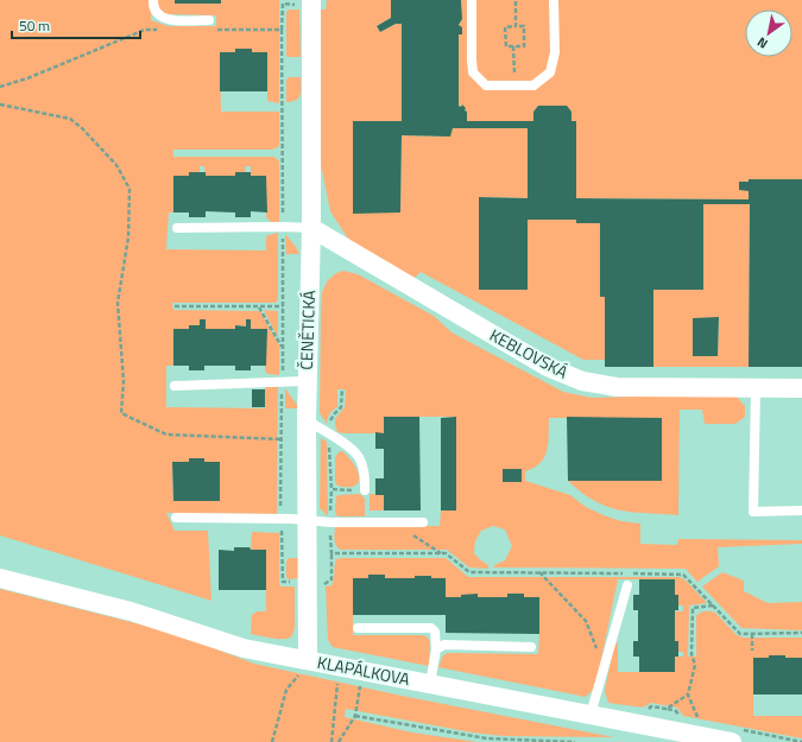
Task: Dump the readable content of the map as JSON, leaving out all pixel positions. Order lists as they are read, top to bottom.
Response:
{
  "streets": {
    "street": ["ČENĚTICKÁ", "KEBLOVSKÁ", "KLAPÁLKOVA"]
  },
  "crossings": [
    ["ČENĚTICKÁ", "KEBLOVSKÁ"],
    ["ČENĚTICKÁ", "KLAPÁLKOVA"]
  ],
  "scale_bar": "50 m",
  "north": "bottom left"
}
